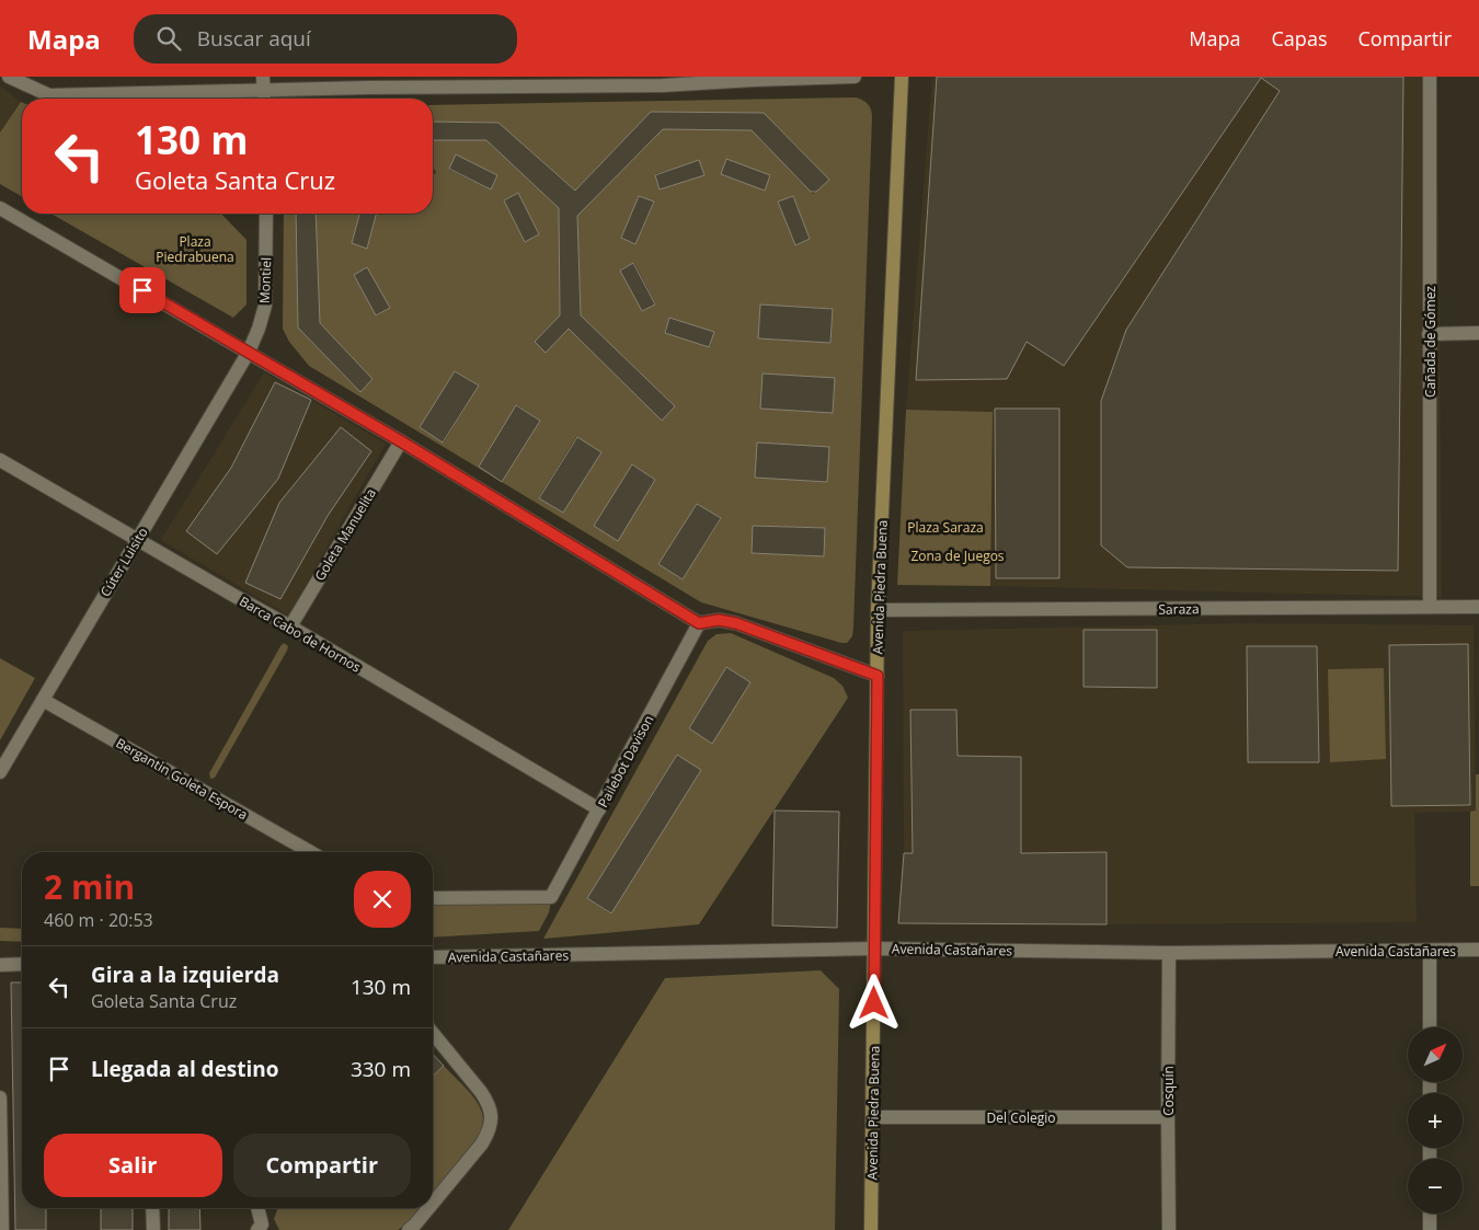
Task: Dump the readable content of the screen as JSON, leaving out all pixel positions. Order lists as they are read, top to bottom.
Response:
{
  "streets": {
    "main road": ["Avenida Piedra Buena"],
    "street": [
      "Montiel",
      "Cañada de Gómez",
      "Goleta Manuelita",
      "Cúter Luisito",
      "Saraza",
      "Barca Cabo de Hornos",
      "Pailebot Davison",
      "Bergantin Goleta Espora",
      "Avenida Castañares",
      "Cosquín",
      "Del Colegio"
    ]
  },
  "crossings": [
    ["Montiel", "Cúter Luisito"],
    ["Cañada de Gómez", "Saraza"],
    ["Goleta Manuelita", "Barca Cabo de Hornos"],
    ["Cúter Luisito", "Barca Cabo de Hornos"],
    ["Cúter Luisito", "Bergantin Goleta Espora"],
    ["Avenida Piedra Buena", "Saraza"],
    ["Avenida Piedra Buena", "Avenida Castañares"],
    ["Avenida Piedra Buena", "Del Colegio"],
    ["Barca Cabo de Hornos", "Pailebot Davison"],
    ["Avenida Castañares", "Cosquín"],
    ["Cosquín", "Del Colegio"]
  ],
  "parks": ["Plaza Piedrabuena", "Plaza Saraza", "Zona de Juegos"],
  "north": "top right",
  "page": {
    "header": "Mapa",
    "search": "Buscar aquí",
    "nav": ["Mapa", "Capas", "Compartir"],
    "turn": ["130 m", "Goleta Santa Cruz"],
    "heading": ["2 min", "460 m · 20:53"],
    "list": [
      {
        "name": "Gira a la izquierda",
        "note": "Goleta Santa Cruz",
        "value": "130 m"
      },
      {
        "name": "Llegada al destino",
        "value": "330 m"
      }
    ],
    "map_buttons": ["+", "−"],
    "buttons": ["Salir", "Compartir"]
  }
}
